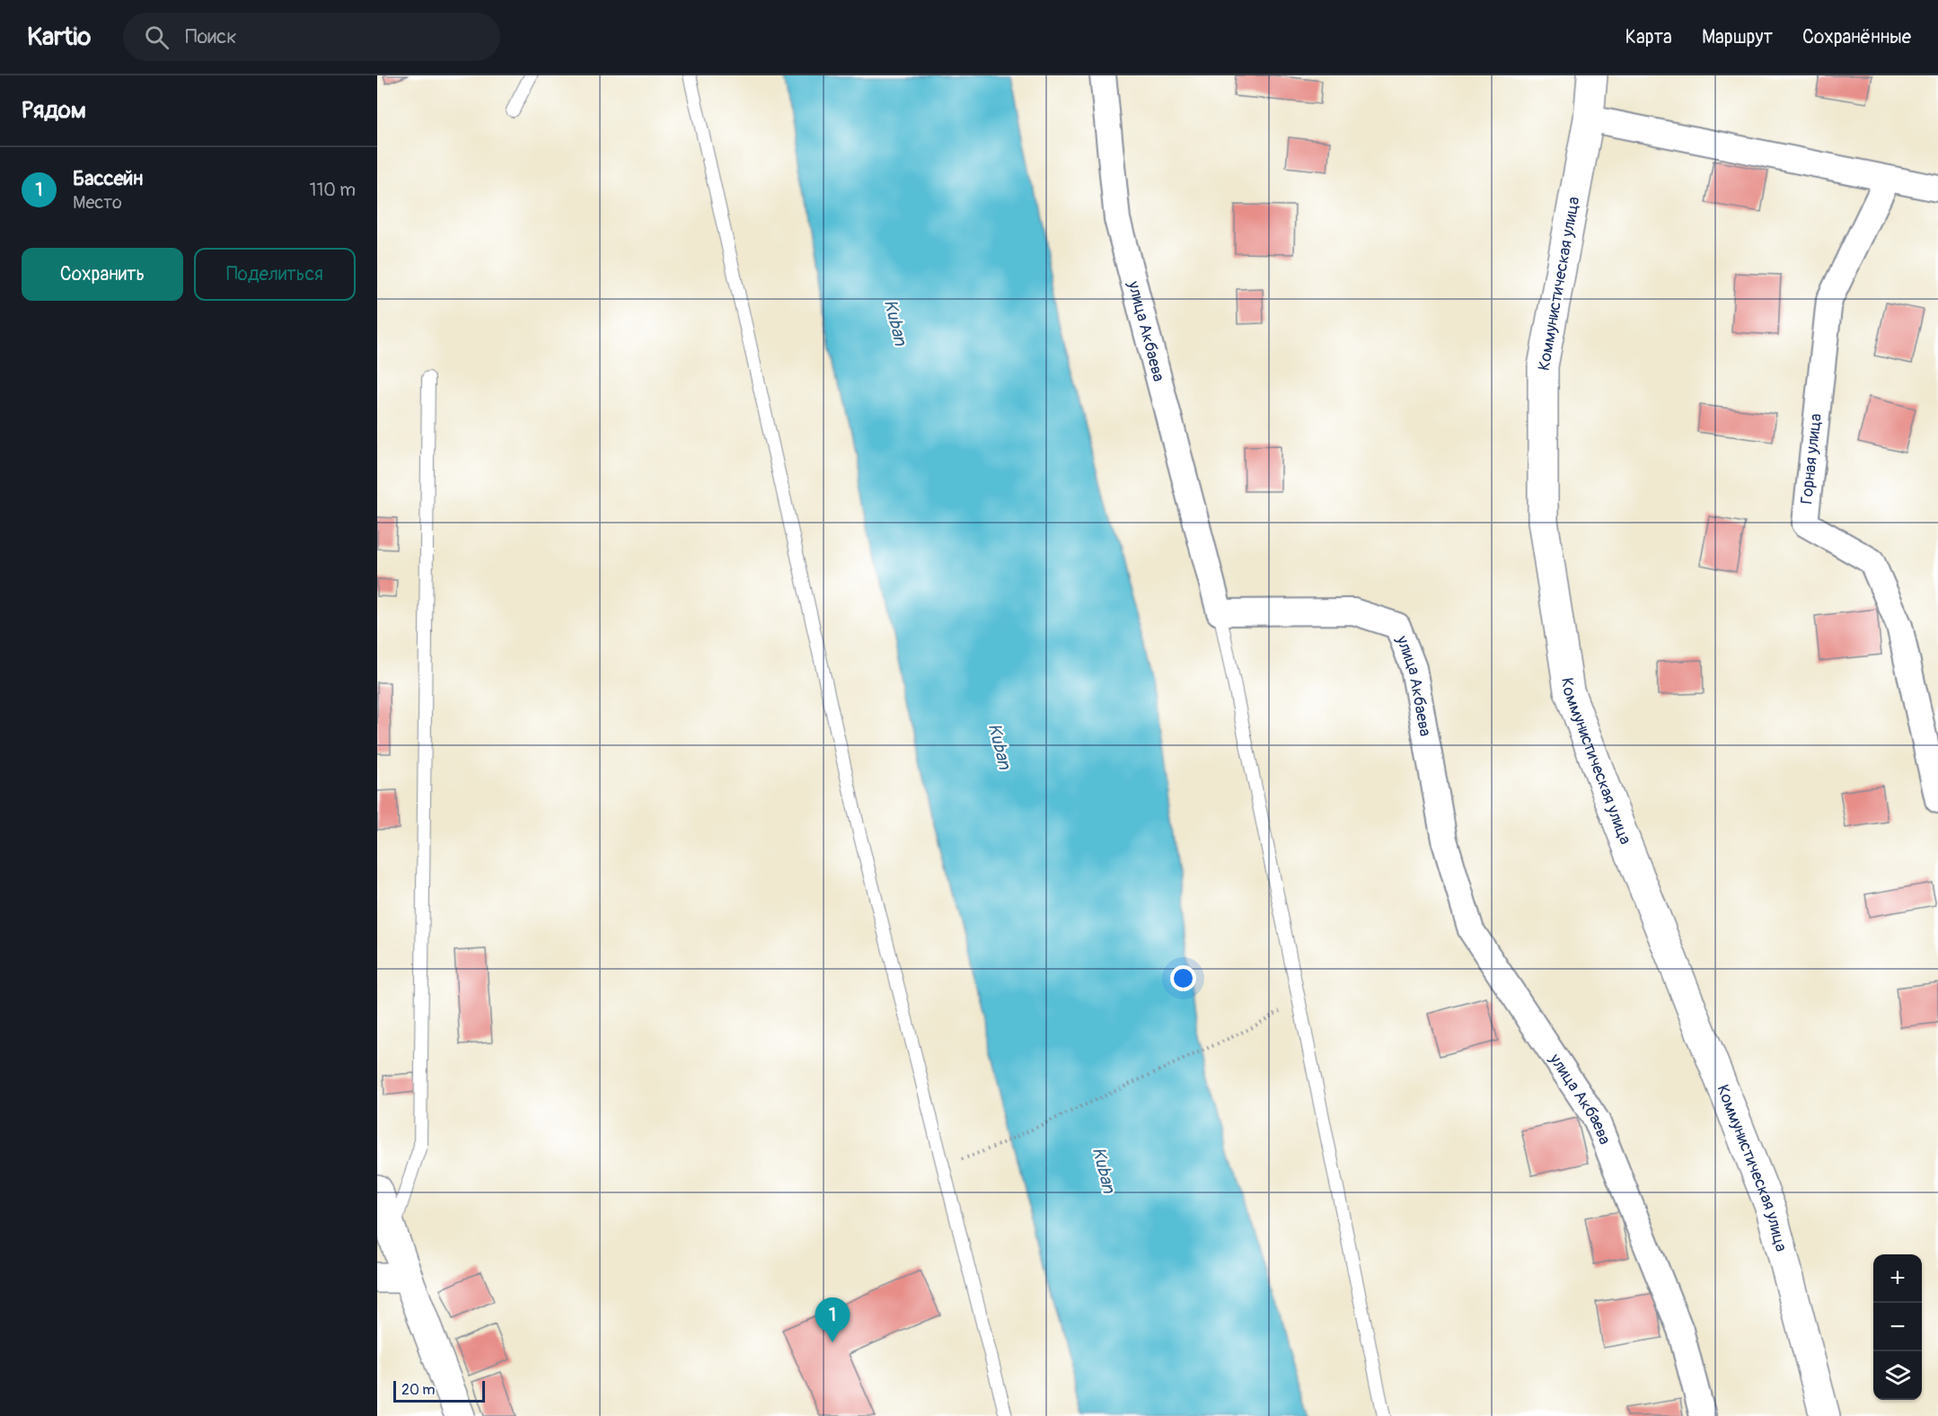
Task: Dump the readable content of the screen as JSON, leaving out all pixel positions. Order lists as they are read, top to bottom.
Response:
{
  "streets": {
    "street": ["Коммунистическая улица", "улица Акбаева", "Горная улица"]
  },
  "water": ["Kuban"],
  "scale_bar": "20 m",
  "page": {
    "header": "Kartio",
    "search": "Поиск",
    "nav": ["Карта", "Маршрут", "Сохранённые"],
    "heading": "Рядом",
    "list": [
      {
        "mark": "1",
        "name": "Бассейн",
        "note": "Место",
        "value": "110 m"
      }
    ],
    "buttons": ["Сохранить", "Поделиться"],
    "map_buttons": ["+", "−"],
    "pins": "1",
    "scale": "20 m"
  }
}
